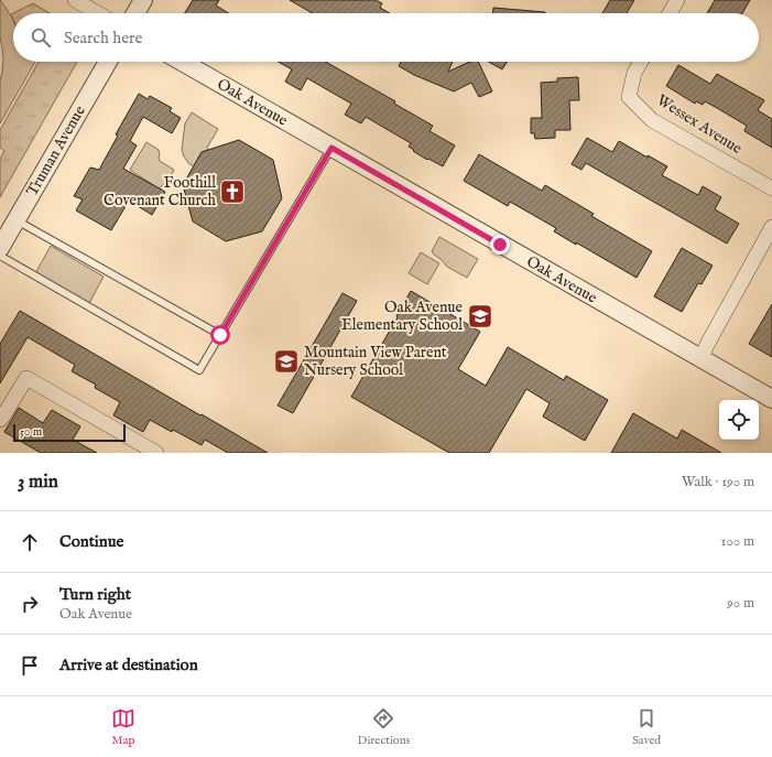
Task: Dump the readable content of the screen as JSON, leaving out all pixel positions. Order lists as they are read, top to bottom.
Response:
{
  "streets": {
    "street": ["Oak Avenue", "Wessex Avenue", "Truman Avenue"]
  },
  "places": {
    "church": ["Foothill Covenant Church"],
    "school or university": ["Oak Avenue Elementary School", "Mountain View Parent Nursery School"]
  },
  "scale_bar": "50 m",
  "page": {
    "search": "Search here",
    "scale": "50 m",
    "heading": ["3 min", "Walk · 190 m"],
    "list": [
      ["Continue", "100 m"],
      ["Turn right", "Oak Avenue", "90 m"],
      "Arrive at destination"
    ],
    "nav": ["Map", "Directions", "Saved"]
  }
}
